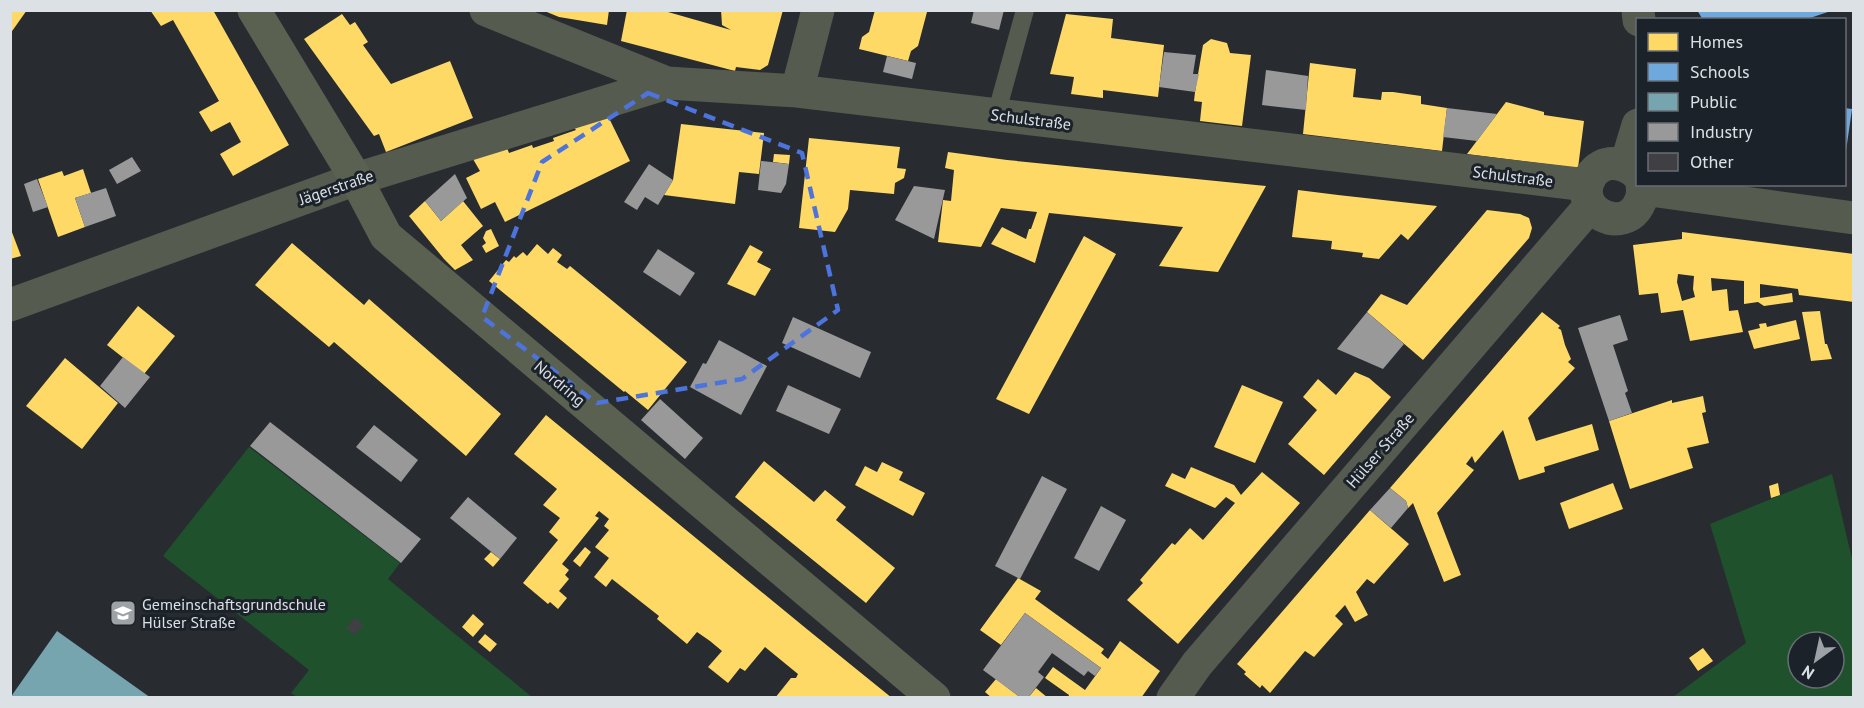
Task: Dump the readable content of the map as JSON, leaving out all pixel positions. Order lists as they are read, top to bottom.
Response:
{
  "streets": {
    "main road": ["Nordring"],
    "street": ["Schulstraße", "Jägerstraße", "Hülser Straße"]
  },
  "crossings": [
    ["Schulstraße", "Jägerstraße"],
    ["Schulstraße", "Hülser Straße"],
    ["Jägerstraße", "Nordring"]
  ],
  "places": {
    "school or university": ["Gemeinschaftsgrundschule Hülser Straße"]
  },
  "legend": [
    "Homes",
    "Schools",
    "Public",
    "Industry",
    "Other"
  ],
  "north": "bottom left"
}
